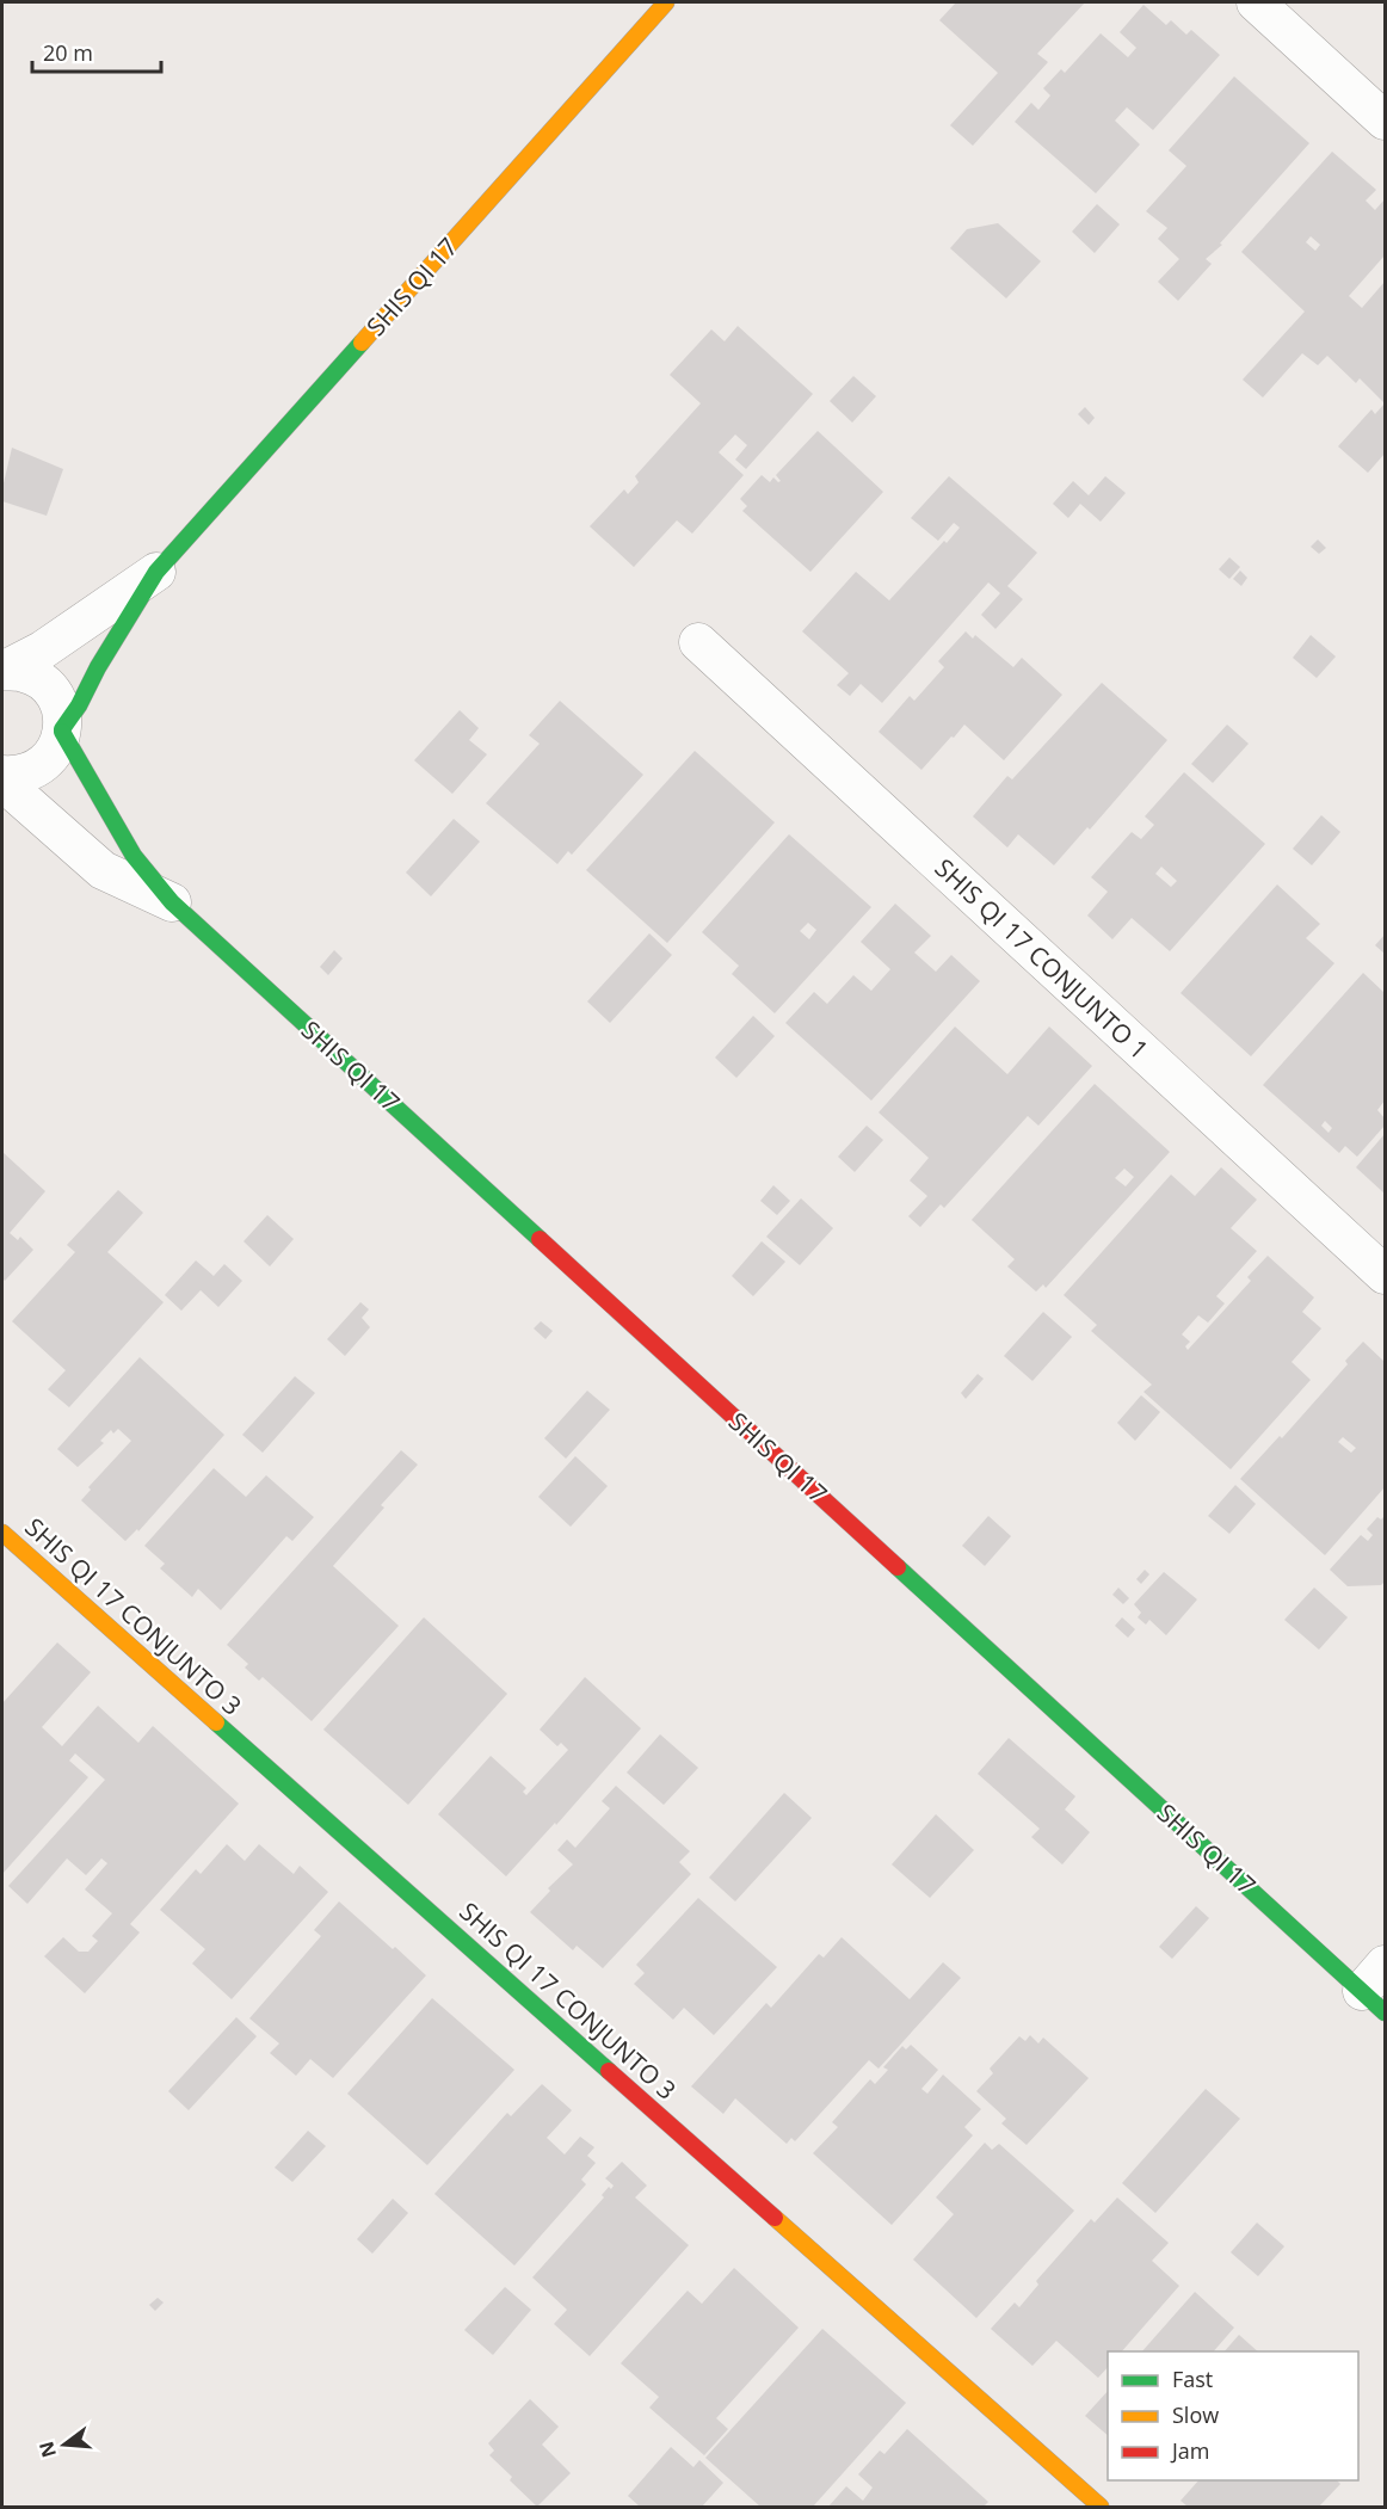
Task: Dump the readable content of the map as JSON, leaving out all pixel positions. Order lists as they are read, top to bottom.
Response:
{
  "streets": {
    "street": ["SHIS QI 17", "SHIS QI 17 CONJUNTO 1", "SHIS QI 17 CONJUNTO 3"]
  },
  "legend": ["Fast", "Slow", "Jam"],
  "scale_bar": "20 m",
  "north": "left"
}
